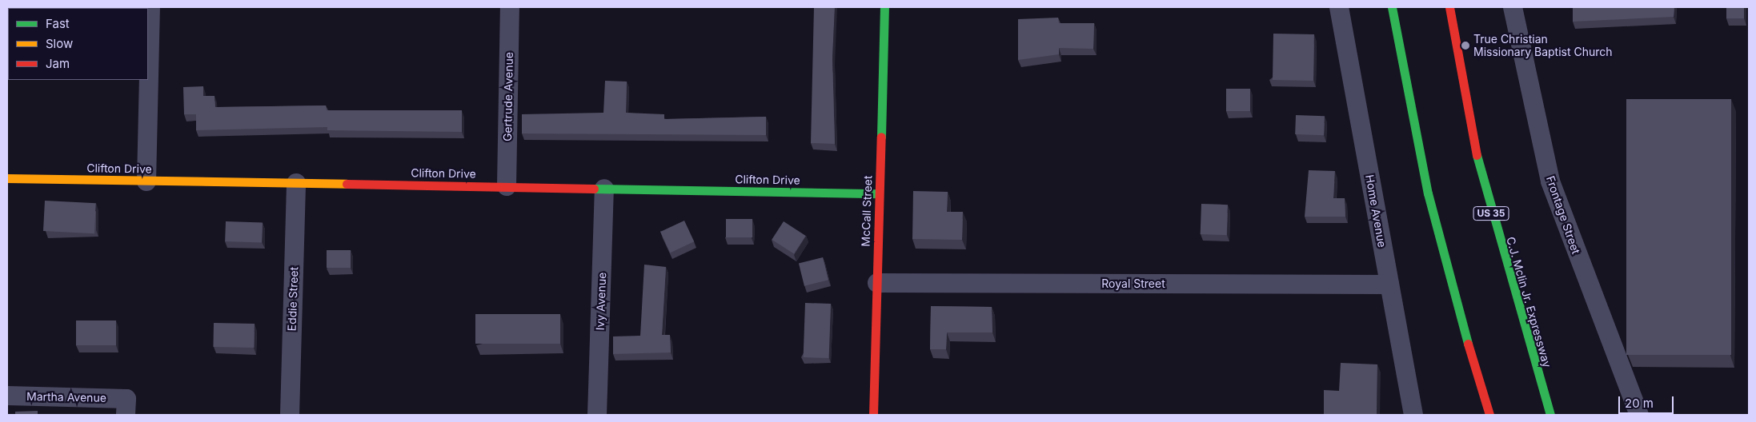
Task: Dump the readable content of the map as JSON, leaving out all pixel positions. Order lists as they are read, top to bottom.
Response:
{
  "streets": {
    "main road": [
      "Clifton Drive",
      "McCall Street",
      "US 35",
      "C.J. Mclin Jr. Expressway"
    ],
    "street": [
      "Gertrude Avenue",
      "Home Avenue",
      "Frontage Street",
      "Royal Street",
      "Eddie Street",
      "Ivy Avenue",
      "Martha Avenue"
    ]
  },
  "crossings": [
    ["Gertrude Avenue", "Clifton Drive"],
    ["Clifton Drive", "McCall Street"],
    ["Clifton Drive", "Eddie Street"],
    ["Clifton Drive", "Ivy Avenue"],
    ["McCall Street", "Royal Street"],
    ["Home Avenue", "Royal Street"]
  ],
  "places": ["True Christian Missionary Baptist Church"],
  "legend": ["Fast", "Slow", "Jam"],
  "scale_bar": "20 m"
}
